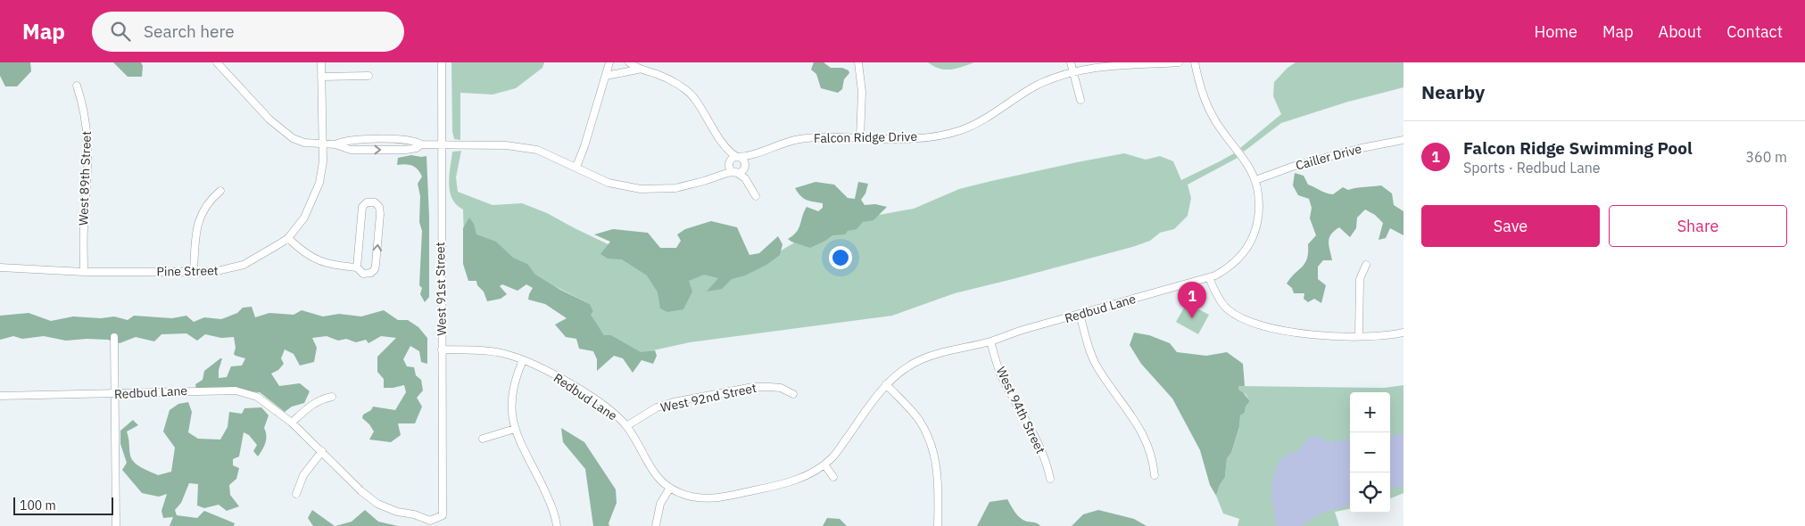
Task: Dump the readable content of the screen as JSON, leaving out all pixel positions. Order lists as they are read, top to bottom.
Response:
{
  "streets": {
    "street": [
      "Falcon Ridge Drive",
      "Cailler Drive",
      "West 89th Street",
      "Pine Street",
      "West 91st Street",
      "Redbud Lane",
      "West 92nd Street",
      "West 94th Street"
    ]
  },
  "crossings": [
    ["Cailler Drive", "Redbud Lane"],
    ["West 89th Street", "Pine Street"],
    ["West 91st Street", "Redbud Lane"],
    ["Redbud Lane", "West 92nd Street"],
    ["Redbud Lane", "West 94th Street"]
  ],
  "scale_bar": "100 m",
  "page": {
    "header": "Map",
    "search": "Search here",
    "nav": [
      "Home",
      "Map",
      "About",
      "Contact"
    ],
    "heading": "Nearby",
    "list": [
      {
        "mark": "1",
        "name": "Falcon Ridge Swimming Pool",
        "note": "Sports · Redbud Lane",
        "value": "360 m"
      }
    ],
    "buttons": ["Save", "Share"],
    "pins": "1",
    "map_buttons": ["+", "−"],
    "scale": "100 m"
  }
}
